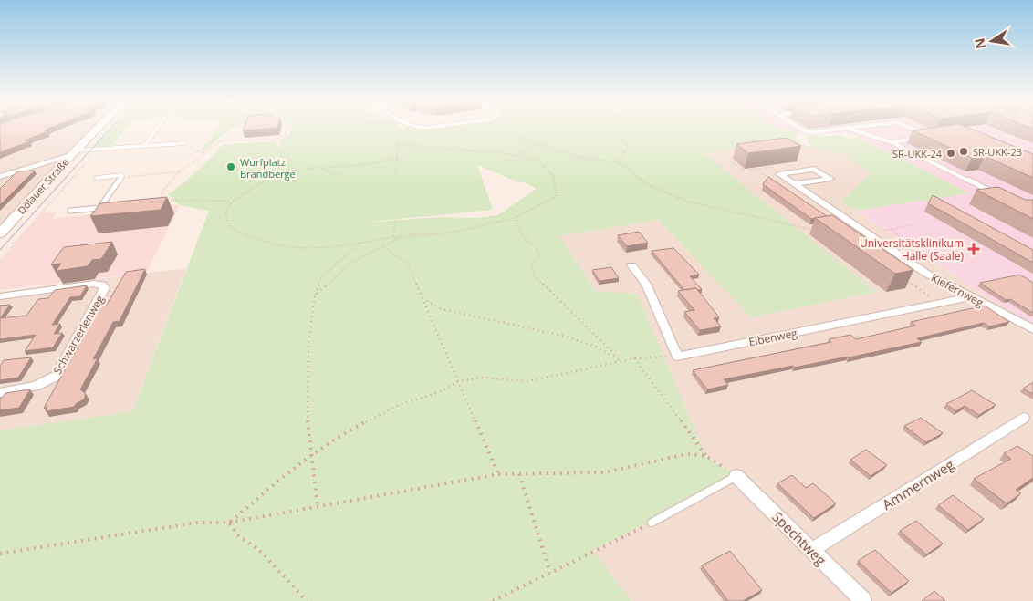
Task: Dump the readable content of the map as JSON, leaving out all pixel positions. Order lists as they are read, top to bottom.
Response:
{
  "streets": {
    "main road": ["Dölauer Straße"],
    "street": [
      "Kiefernweg",
      "Schwarzerlenweg",
      "Eibenweg",
      "Ammernweg",
      "Spechtweg"
    ]
  },
  "crossings": [
    ["Kiefernweg", "Eibenweg"],
    ["Ammernweg", "Spechtweg"]
  ],
  "places": {
    "other": ["SR-UKK-23", "SR-UKK-24", "Wurfplatz Brandberge"],
    "health": ["Universitätsklinikum Halle (Saale)"]
  },
  "north": "left"
}
